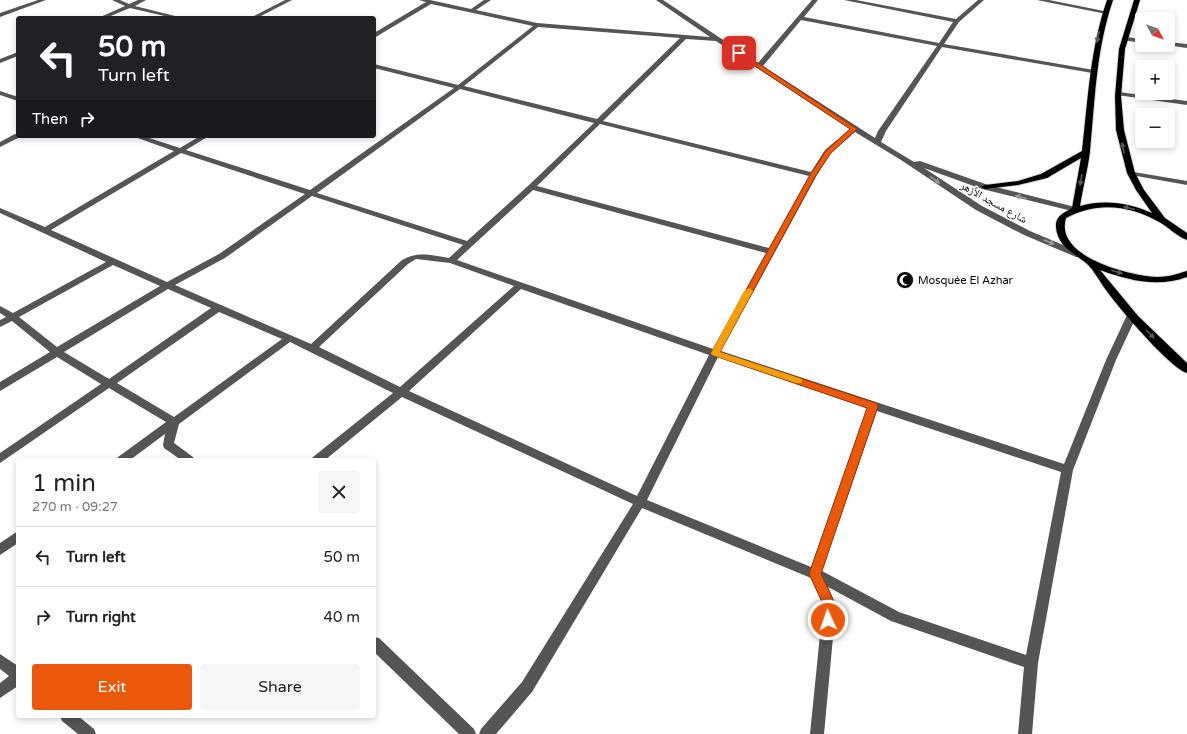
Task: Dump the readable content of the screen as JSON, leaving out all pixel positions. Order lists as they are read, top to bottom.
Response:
{
  "streets": {
    "street": ["شارع مسجد الأزهر"]
  },
  "places": {
    "mosque": ["Mosquée El Azhar"]
  },
  "north": "bottom right",
  "page": {
    "map_buttons": ["+", "−"],
    "turn": ["50 m", "Turn left"],
    "then": "Then",
    "heading": ["1 min", "270 m · 09:27"],
    "list": [
      {
        "name": "Turn left",
        "value": "50 m"
      },
      {
        "name": "Turn right",
        "value": "40 m"
      }
    ],
    "buttons": ["Exit", "Share"]
  }
}
